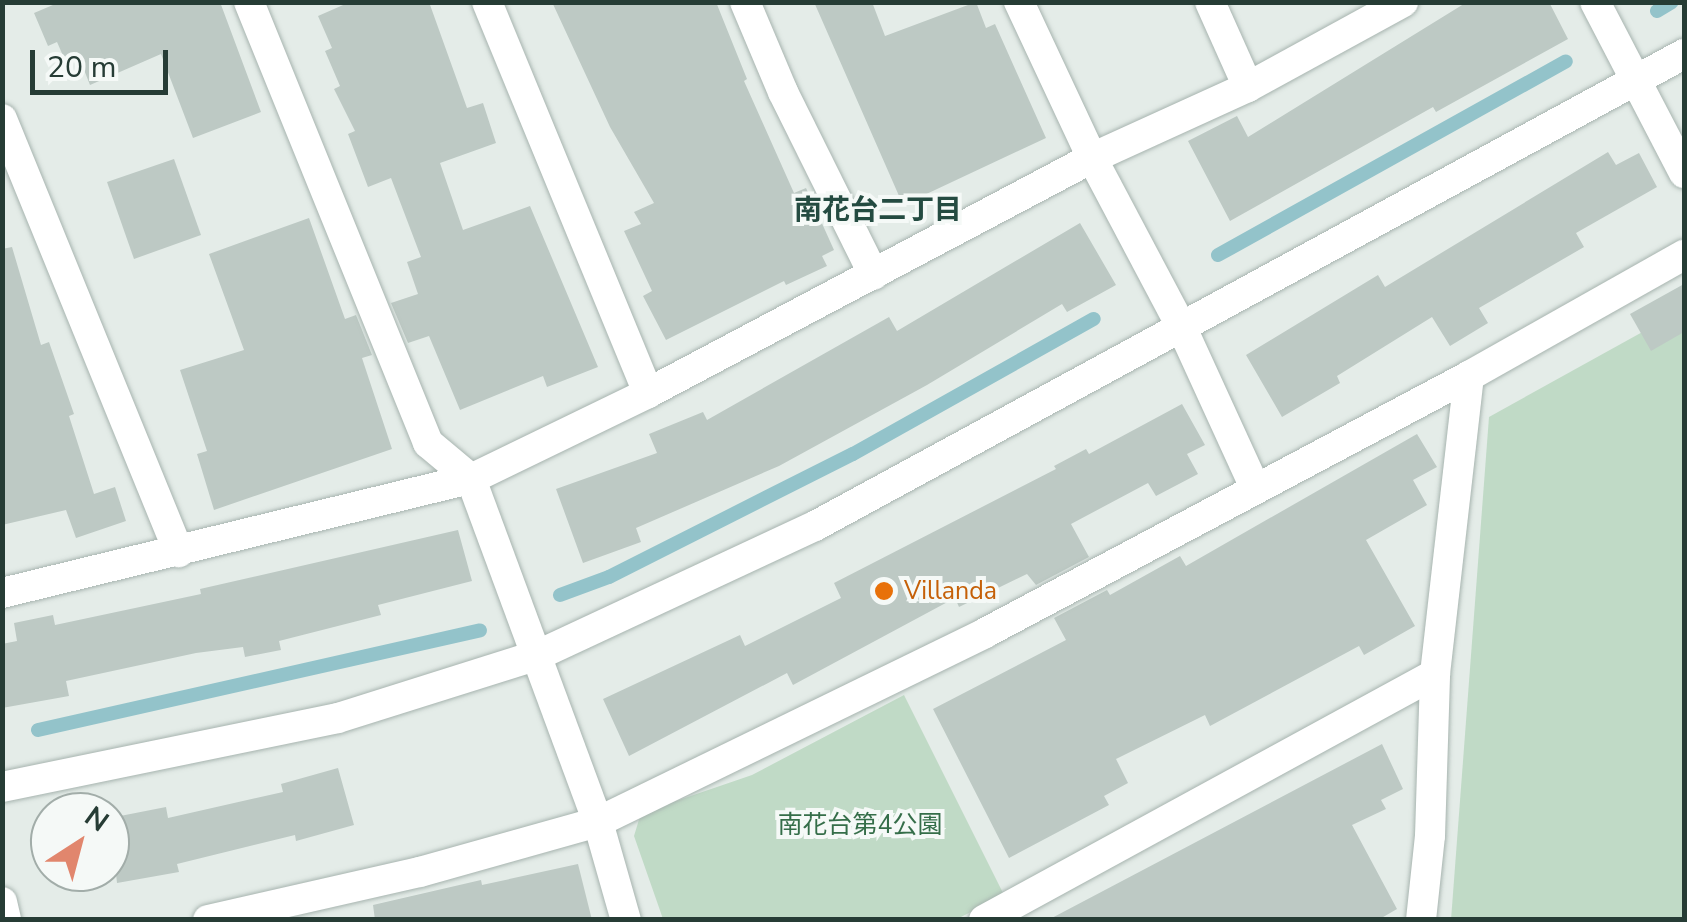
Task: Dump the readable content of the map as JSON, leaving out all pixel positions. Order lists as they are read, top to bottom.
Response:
{
  "districts": ["南花台二丁目"],
  "parks": ["南花台第4公園"],
  "places": ["Villanda"],
  "scale_bar": "20 m",
  "north": "top right"
}
